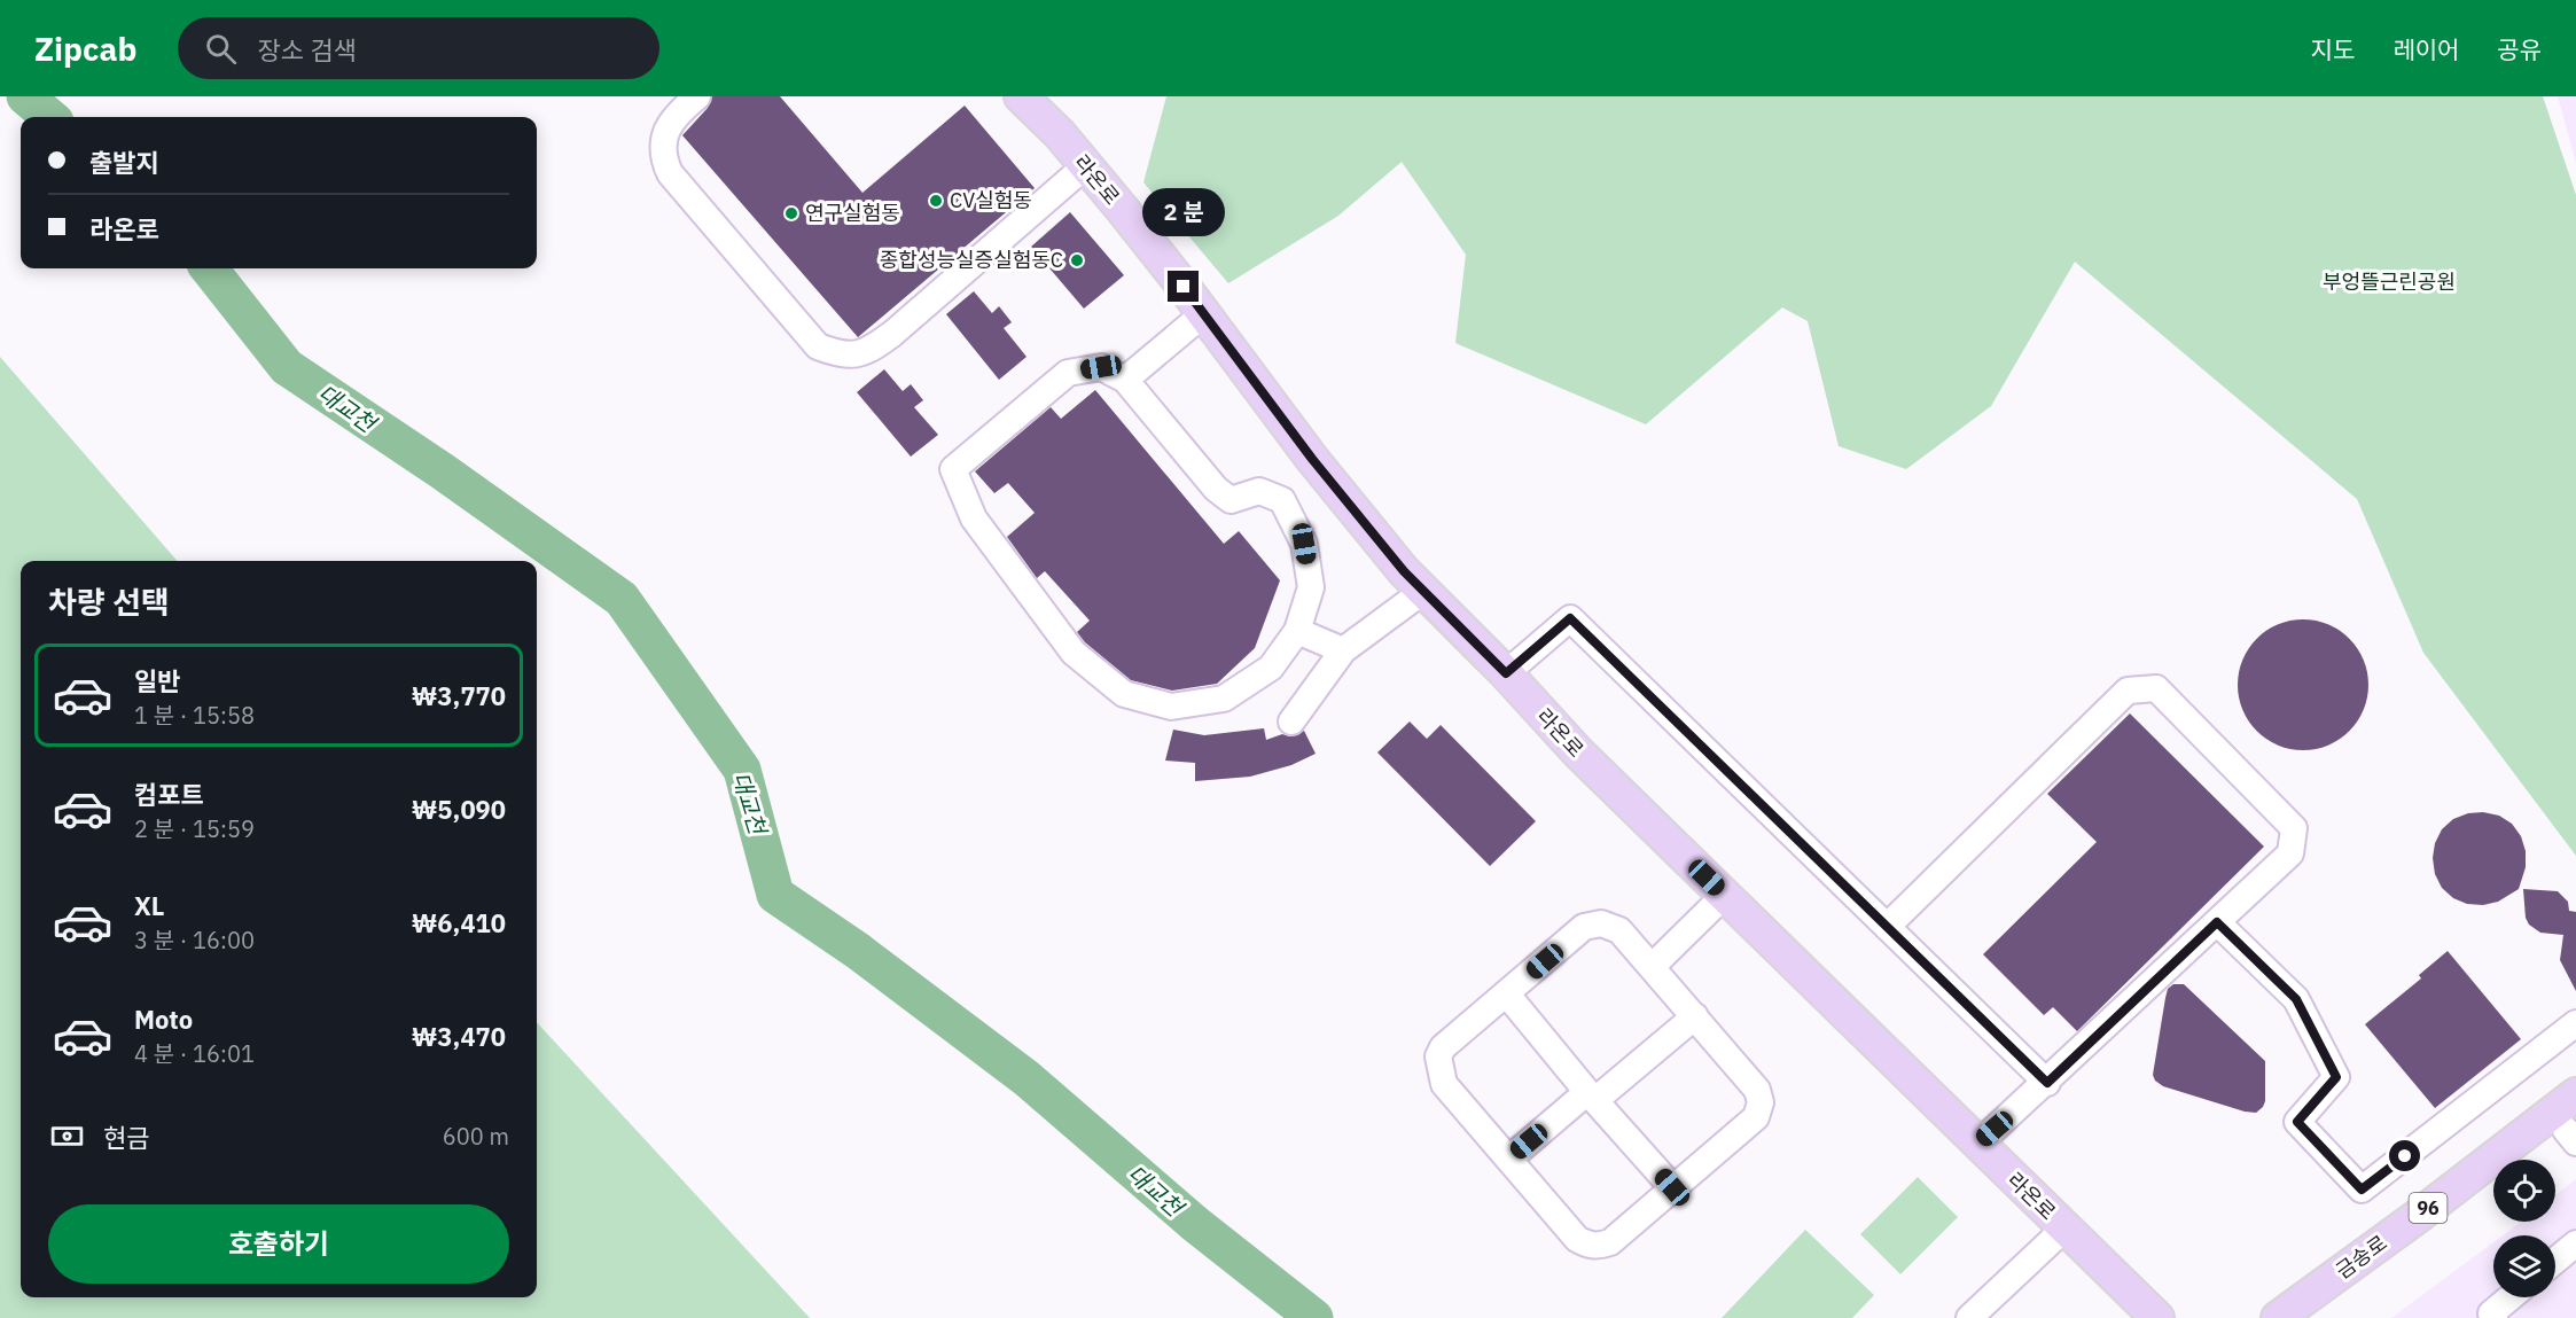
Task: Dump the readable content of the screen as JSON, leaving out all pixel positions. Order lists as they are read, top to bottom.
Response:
{
  "streets": {
    "main road": ["라온로", "96", "금송로"]
  },
  "water": ["대교천"],
  "parks": ["부엉뜰근린공원"],
  "places": ["CV실험동", "연구실험동", "종합성능실증실험동C"],
  "page": {
    "header": "Zipcab",
    "search": "장소 검색",
    "nav": ["지도", "레이어", "공유"],
    "banner": ["출발지", "라온로"],
    "bubble": "2 분",
    "heading": "차량 선택",
    "list": [
      {
        "name": "일반",
        "note": "1 분 · 15:58",
        "value": "₩3,770"
      },
      {
        "name": "컴포트",
        "note": "2 분 · 15:59",
        "value": "₩5,090"
      },
      {
        "name": "XL",
        "note": "3 분 · 16:00",
        "value": "₩6,410"
      },
      {
        "name": "Moto",
        "note": "4 분 · 16:01",
        "value": "₩3,470"
      }
    ],
    "pay": ["현금", "600 m"],
    "buttons": "호출하기"
  }
}
